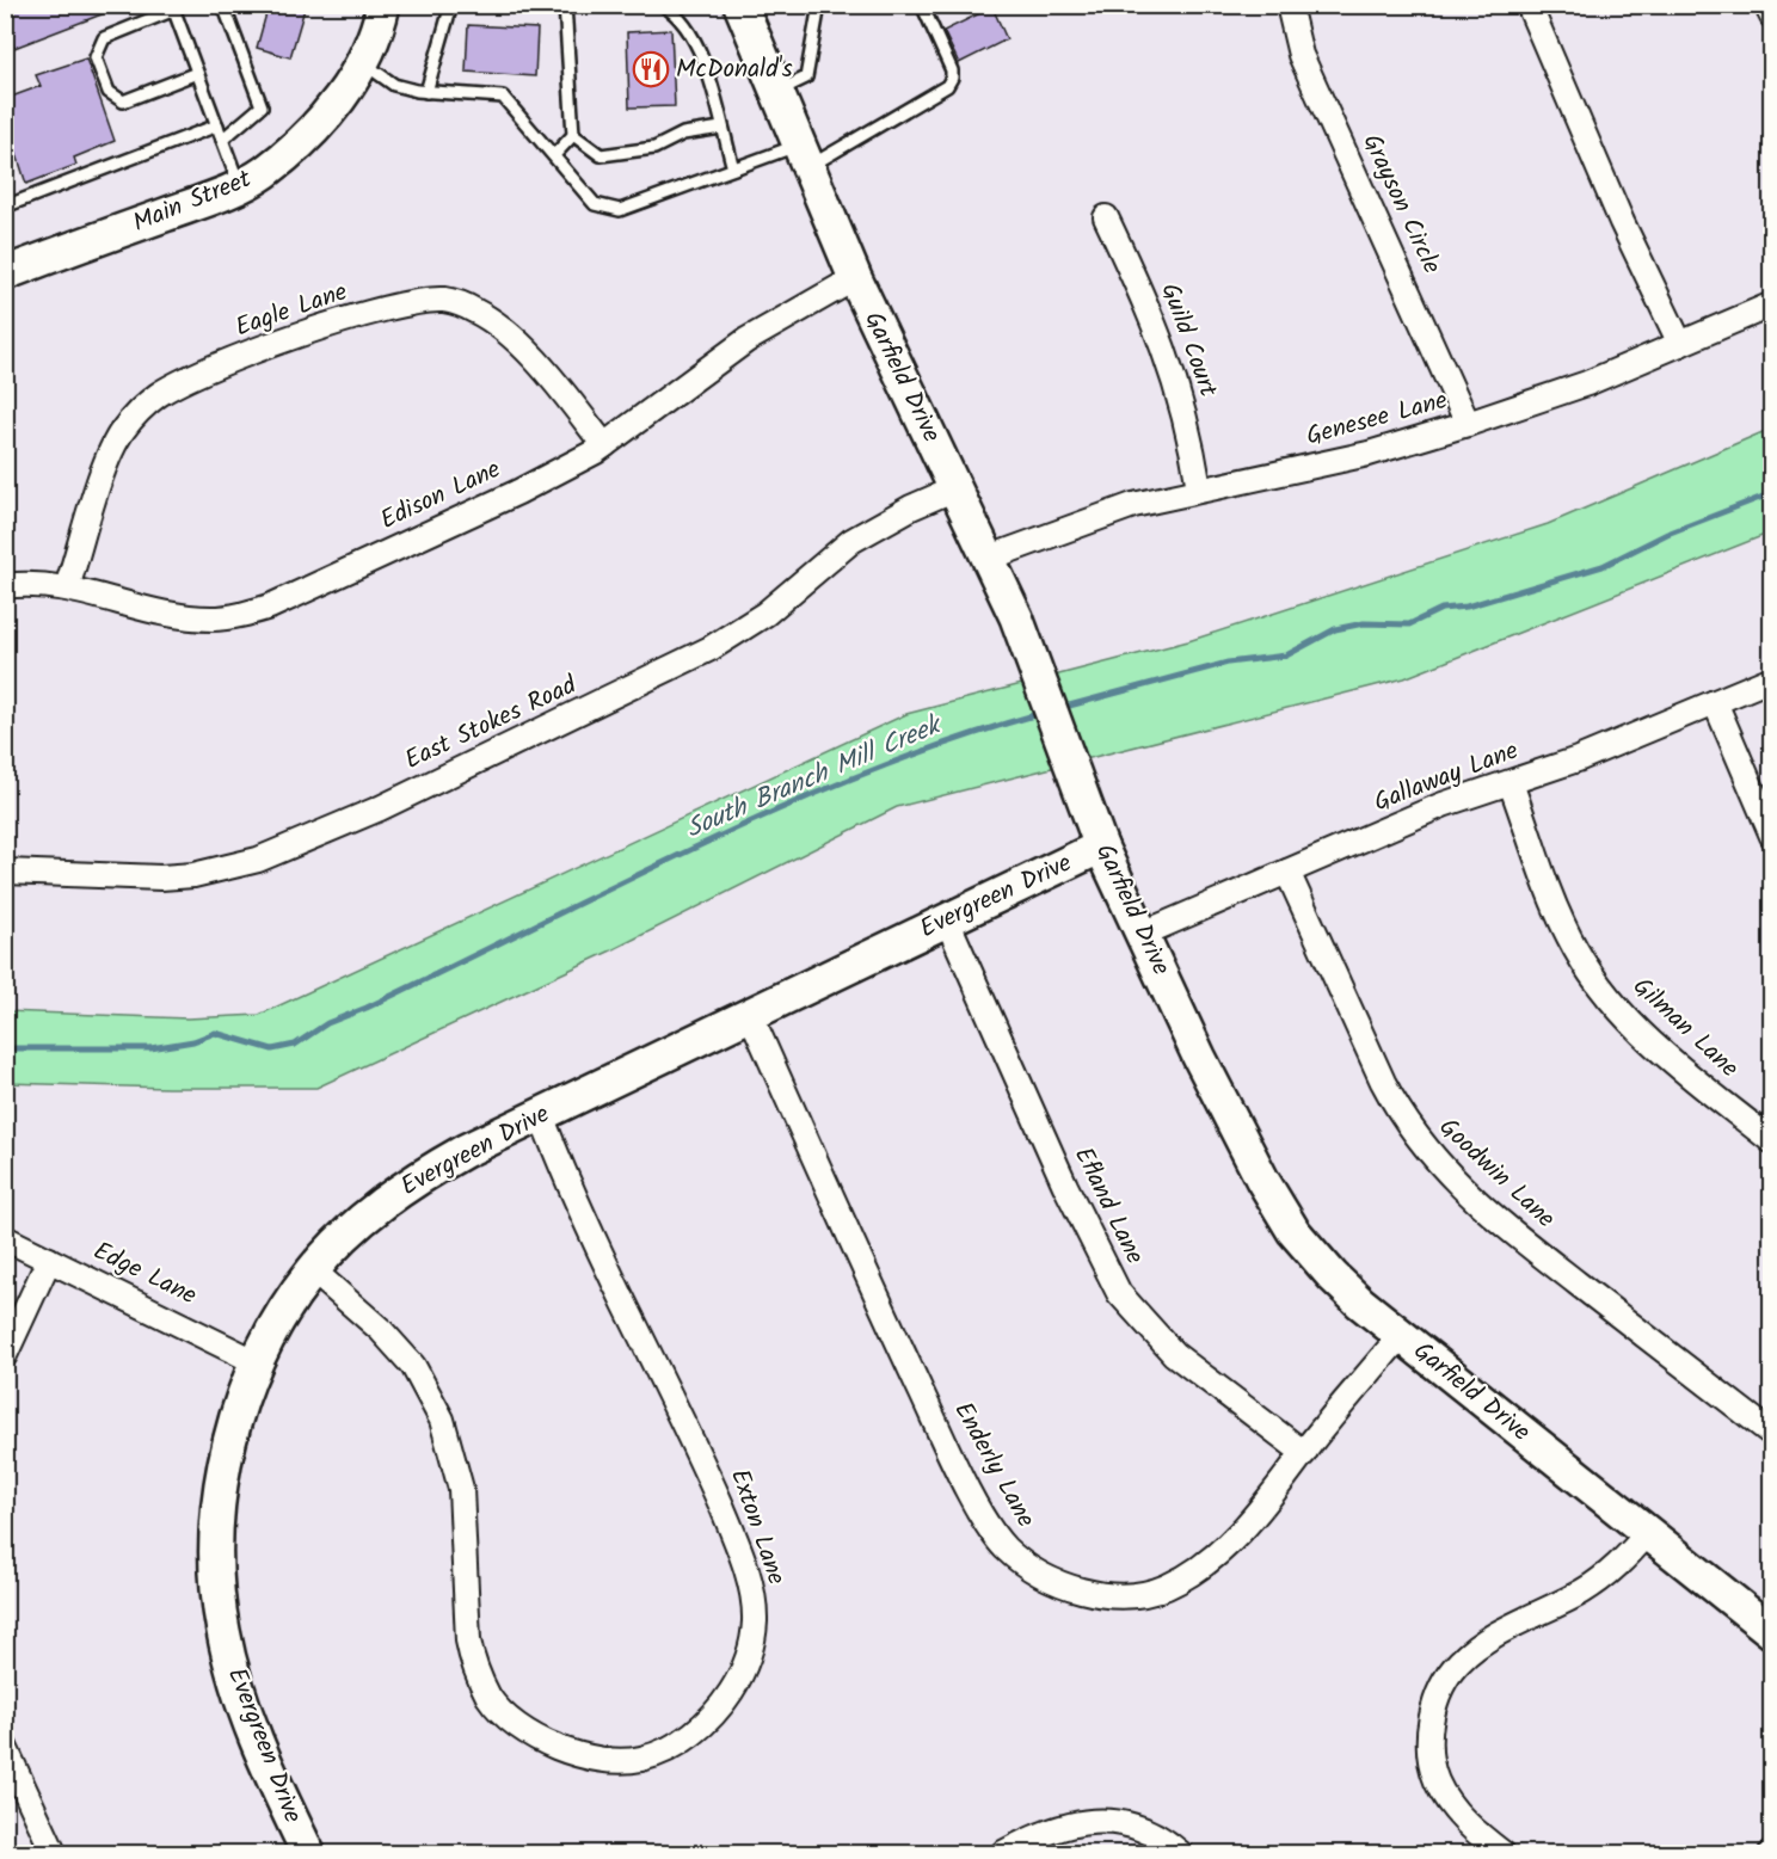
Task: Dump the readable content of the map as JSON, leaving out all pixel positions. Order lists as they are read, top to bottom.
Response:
{
  "streets": {
    "street": [
      "Main Street",
      "Grayson Circle",
      "Eagle Lane",
      "Guild Court",
      "Garfield Drive",
      "Genesee Lane",
      "Edison Lane",
      "East Stokes Road",
      "Gallaway Lane",
      "Evergreen Drive",
      "Gilman Lane",
      "Goodwin Lane",
      "Efland Lane",
      "Edge Lane",
      "Enderly Lane",
      "Exton Lane"
    ]
  },
  "crossings": [
    ["Grayson Circle", "Genesee Lane"],
    ["Eagle Lane", "Edison Lane"],
    ["Guild Court", "Genesee Lane"],
    ["Garfield Drive", "Genesee Lane"],
    ["Garfield Drive", "Edison Lane"],
    ["Garfield Drive", "East Stokes Road"],
    ["Garfield Drive", "Gallaway Lane"],
    ["Garfield Drive", "Evergreen Drive"],
    ["Garfield Drive", "Enderly Lane"],
    ["Gallaway Lane", "Gilman Lane"],
    ["Gallaway Lane", "Goodwin Lane"],
    ["Evergreen Drive", "Efland Lane"],
    ["Evergreen Drive", "Edge Lane"],
    ["Evergreen Drive", "Enderly Lane"],
    ["Evergreen Drive", "Exton Lane"],
    ["Efland Lane", "Enderly Lane"]
  ],
  "water": ["South Branch Mill Creek"],
  "places": {
    "restaurant": ["McDonald's"]
  }
}
